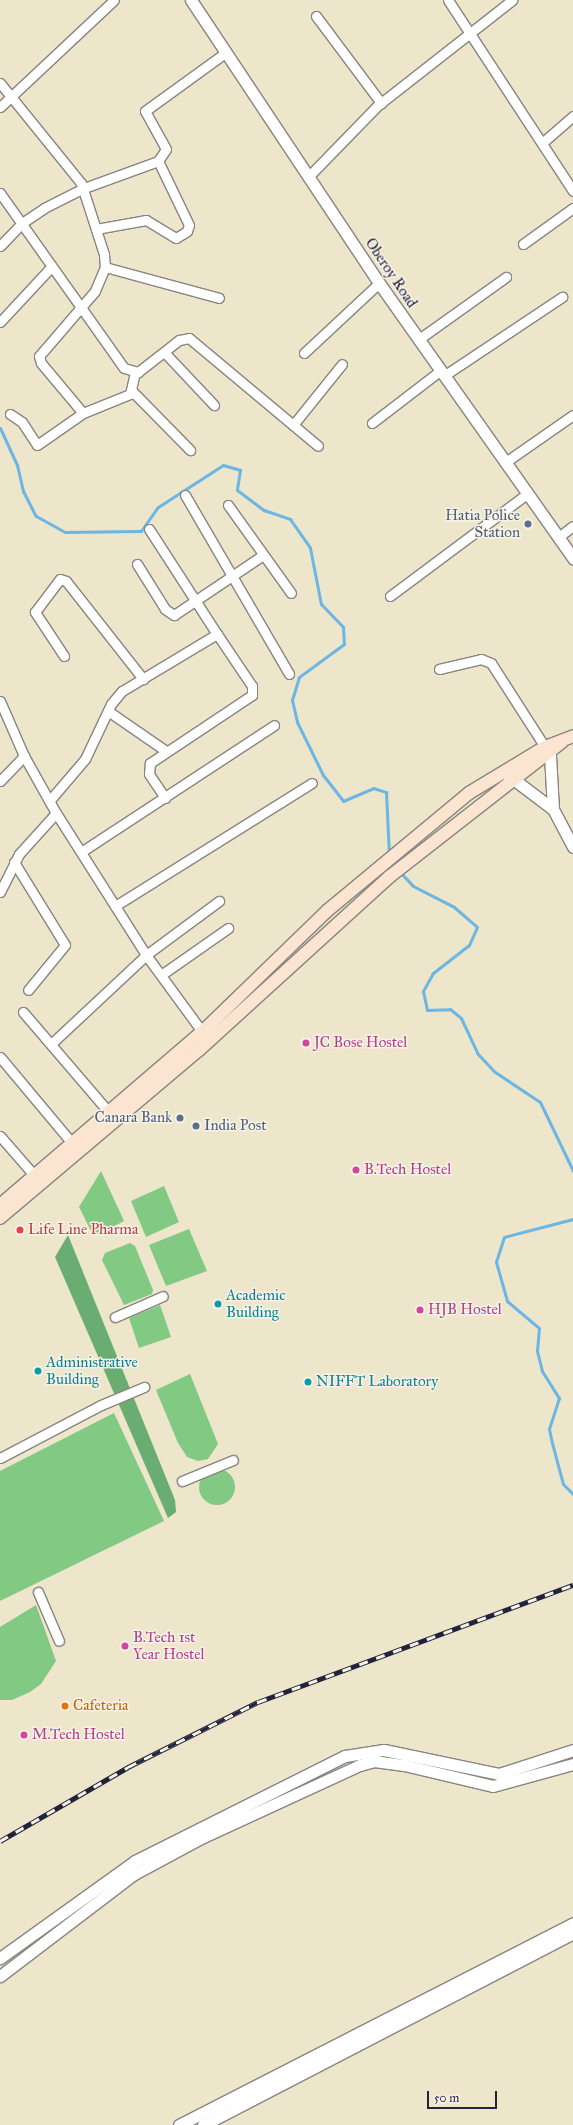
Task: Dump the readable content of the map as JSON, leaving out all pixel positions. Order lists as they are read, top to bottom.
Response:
{
  "streets": {
    "street": ["Oberoy Road"]
  },
  "places": [
    "Hatia Police Station",
    "JC Bose Hostel",
    "Canara Bank",
    "India Post",
    "B.Tech Hostel",
    "Life Line Pharma",
    "Academic Building",
    "HJB Hostel",
    "Administrative Building",
    "NIFFT Laboratory",
    "B.Tech 1st Year Hostel",
    "Cafeteria",
    "M.Tech Hostel"
  ],
  "scale_bar": "50 m"
}
